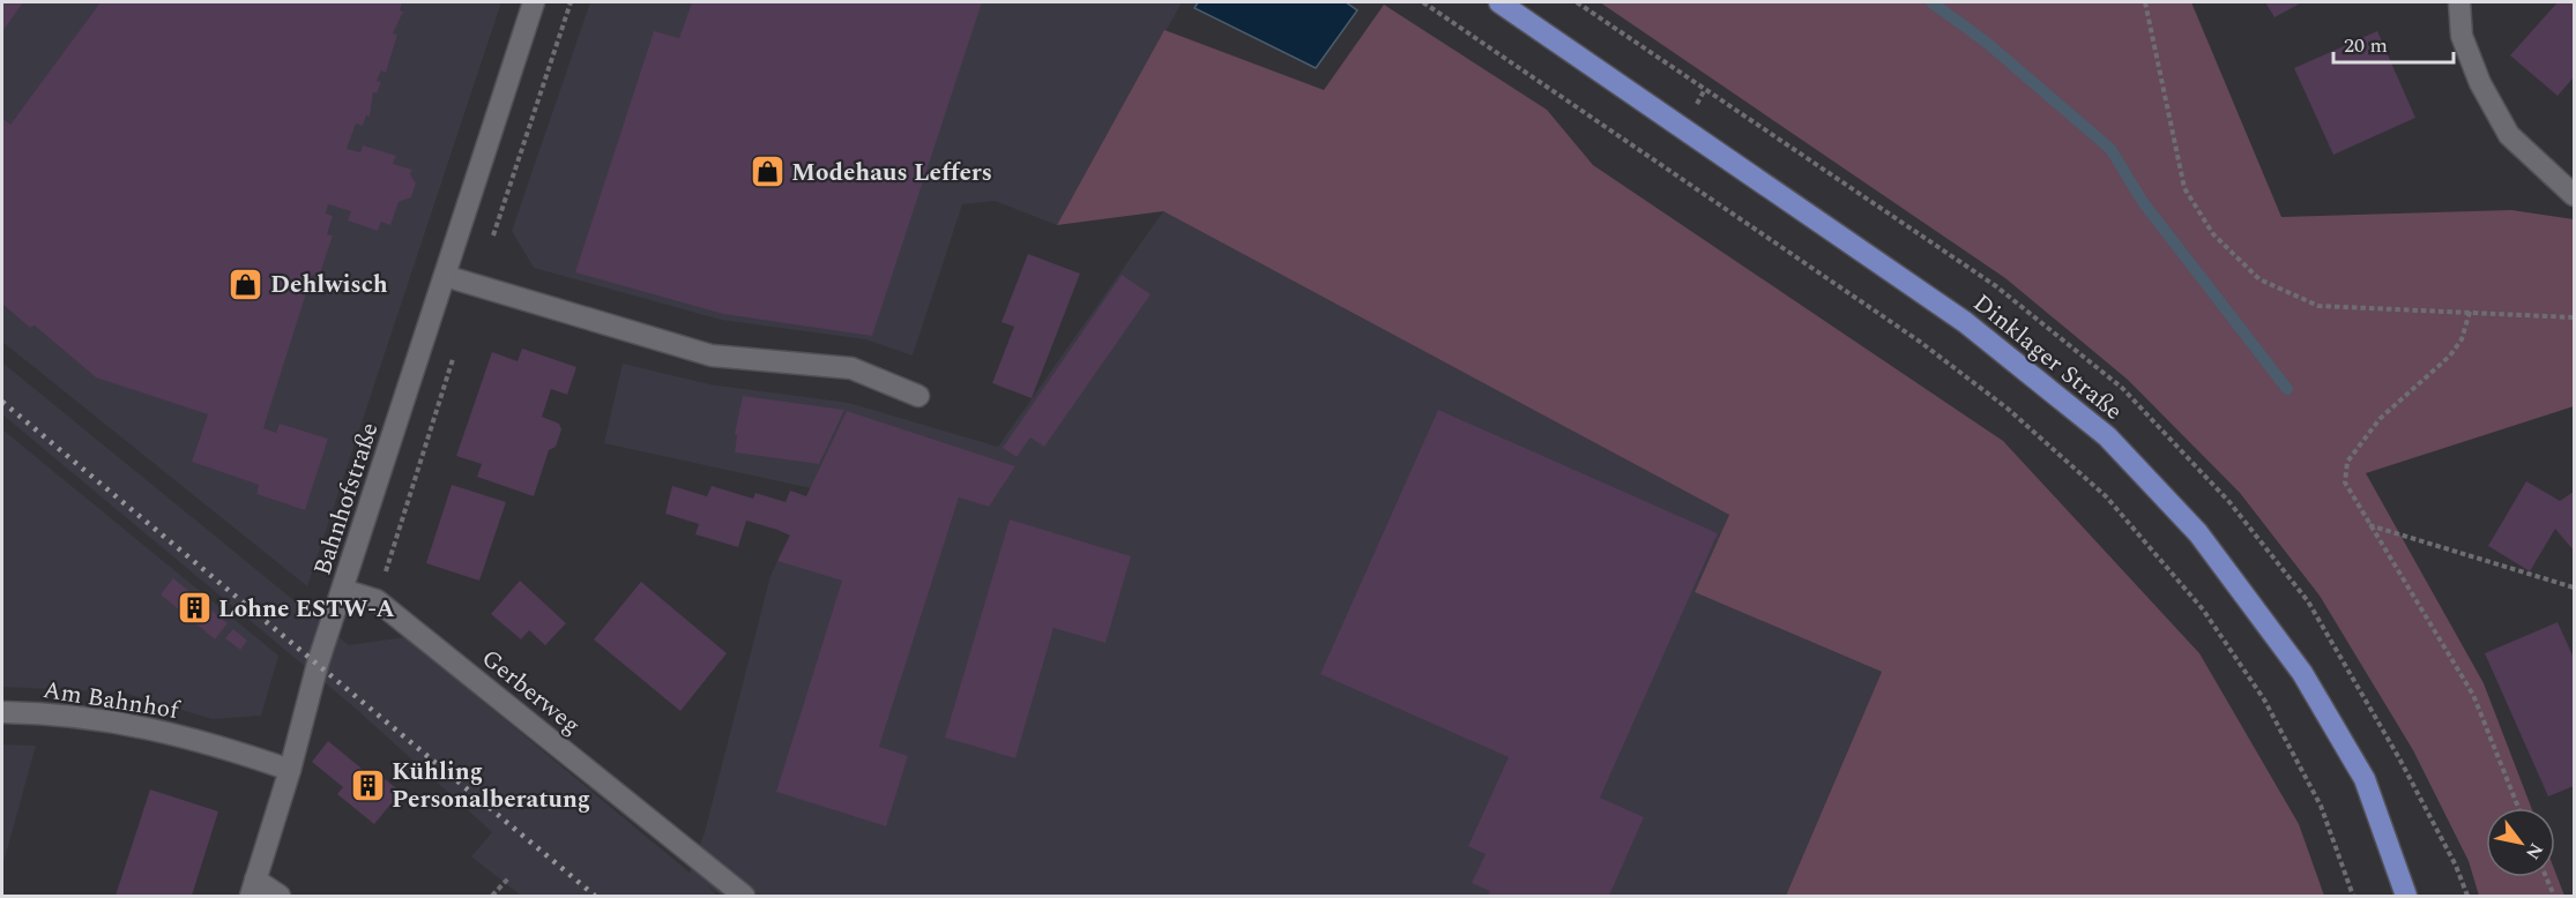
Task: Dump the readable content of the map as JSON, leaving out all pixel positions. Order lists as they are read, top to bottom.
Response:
{
  "streets": {
    "main road": ["Dinklager Straße"],
    "street": ["Bahnhofstraße", "Gerberweg", "Am Bahnhof"]
  },
  "crossings": [
    ["Bahnhofstraße", "Gerberweg"],
    ["Bahnhofstraße", "Am Bahnhof"]
  ],
  "places": {
    "shop": ["Modehaus Leffers", "Dehlwisch"],
    "building": ["Lohne ESTW-A", "Kühling Personalberatung"]
  },
  "scale_bar": "20 m",
  "north": "bottom right"
}
